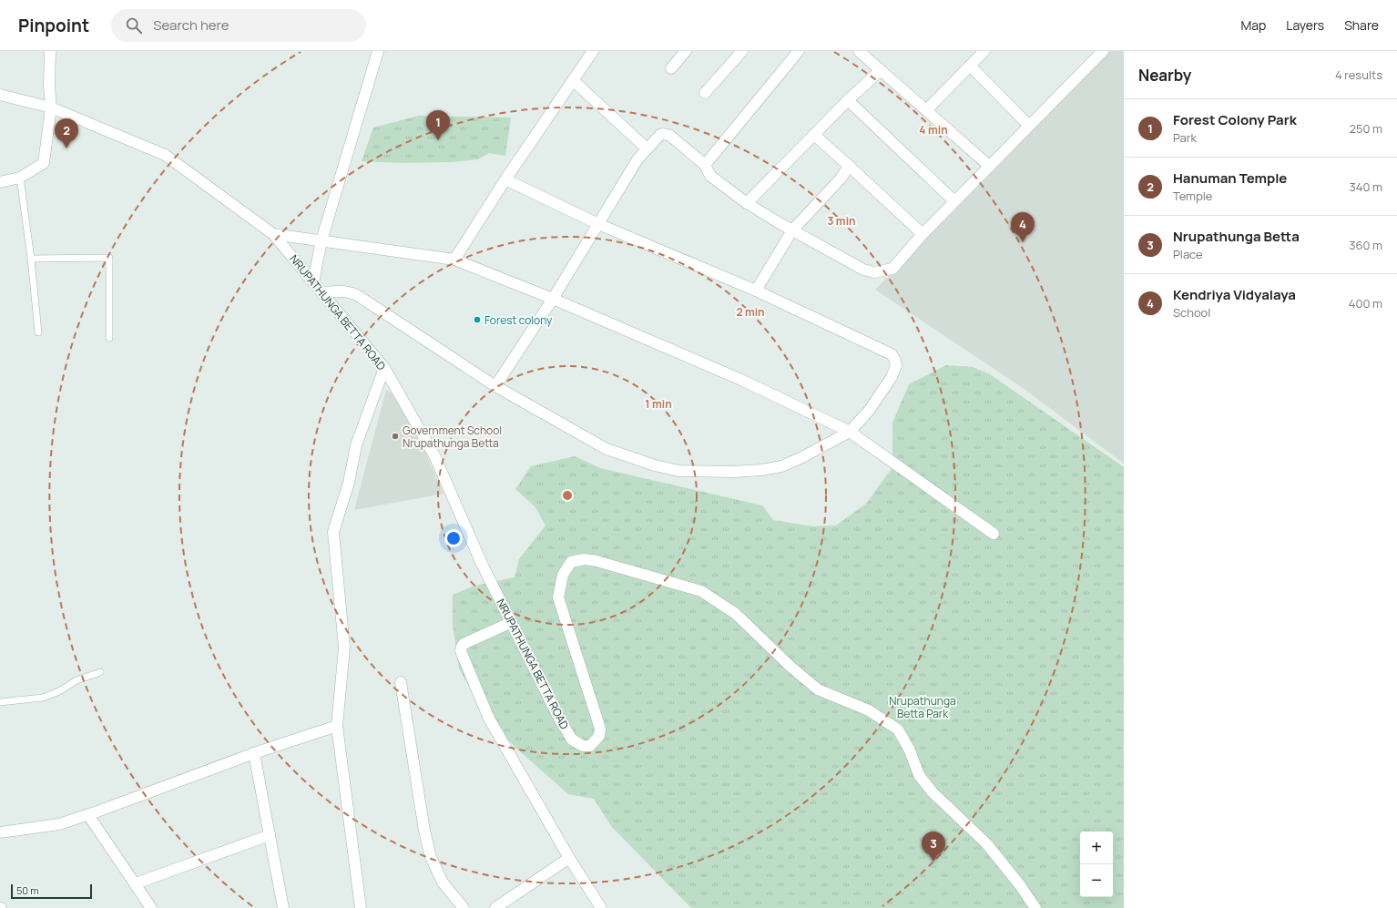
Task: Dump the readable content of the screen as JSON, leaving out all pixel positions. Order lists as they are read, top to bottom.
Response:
{
  "streets": {
    "street": ["NRUPATHUNGA BETTA ROAD"]
  },
  "parks": ["Nrupathunga Betta Park"],
  "places": ["Forest colony", "Government School Nrupathunga Betta"],
  "scale_bar": "50 m",
  "page": {
    "header": "Pinpoint",
    "search": "Search here",
    "nav": ["Map", "Layers", "Share"],
    "heading": ["Nearby", "4 results"],
    "list": [
      {
        "mark": "1",
        "name": "Forest Colony Park",
        "note": "Park",
        "value": "250 m"
      },
      {
        "mark": "2",
        "name": "Hanuman Temple",
        "note": "Temple",
        "value": "340 m"
      },
      {
        "mark": "3",
        "name": "Nrupathunga Betta",
        "note": "Place",
        "value": "360 m"
      },
      {
        "mark": "4",
        "name": "Kendriya Vidyalaya",
        "note": "School",
        "value": "400 m"
      }
    ],
    "pins": [
      "1",
      "2",
      "4",
      "3"
    ],
    "map_buttons": ["+", "−"],
    "scale": "50 m"
  },
  "rings": [
    "4 min",
    "3 min",
    "2 min",
    "1 min"
  ]
}
